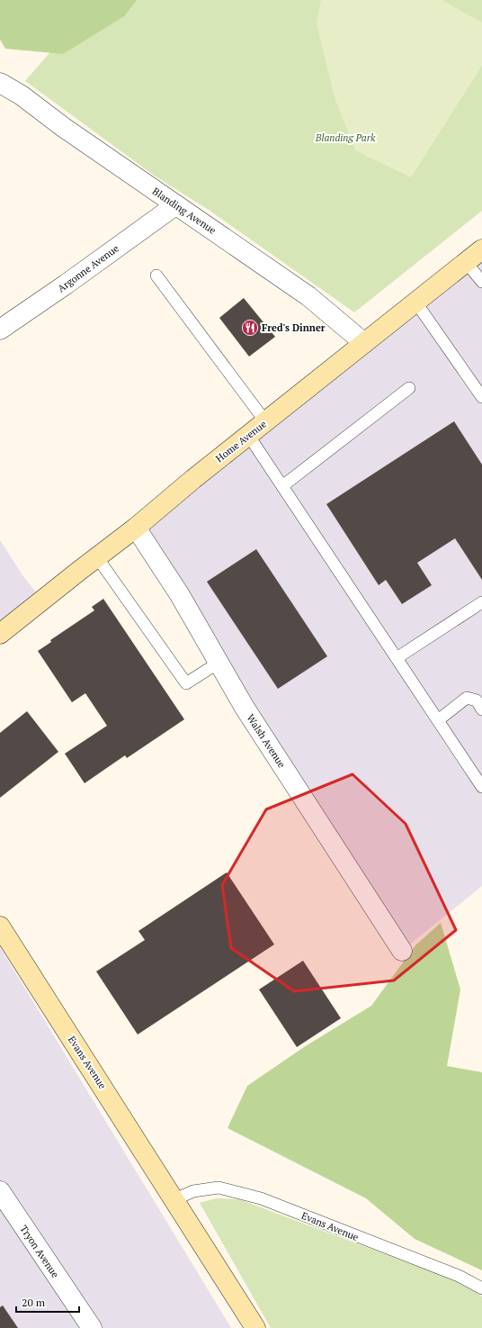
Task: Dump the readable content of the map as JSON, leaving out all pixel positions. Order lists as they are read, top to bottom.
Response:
{
  "streets": {
    "street": [
      "Blanding Avenue",
      "Argonne Avenue",
      "Home Avenue",
      "Walsh Avenue",
      "Evans Avenue",
      "Tryon Avenue"
    ]
  },
  "crossings": [
    ["Blanding Avenue", "Argonne Avenue"],
    ["Blanding Avenue", "Home Avenue"],
    ["Home Avenue", "Walsh Avenue"]
  ],
  "parks": ["Blanding Park"],
  "places": {
    "restaurant": ["Fred's Dinner"]
  },
  "scale_bar": "20 m"
}
